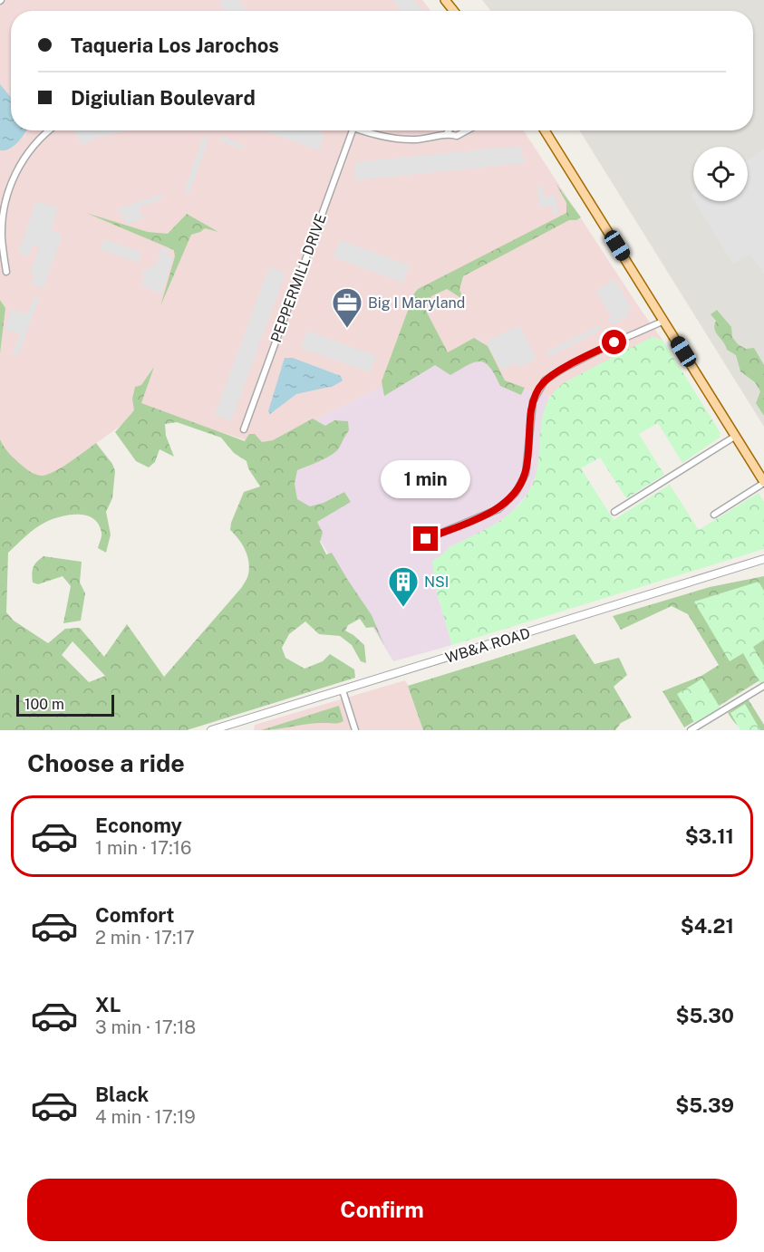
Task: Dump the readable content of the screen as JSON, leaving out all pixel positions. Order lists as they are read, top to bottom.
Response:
{
  "streets": {
    "street": ["PEPPERMILL DRIVE", "WB&A ROAD"]
  },
  "places": {
    "office": ["Big I Maryland"],
    "building": ["NSI"]
  },
  "scale_bar": "100 m",
  "page": {
    "banner": ["Taqueria Los Jarochos", "Digiulian Boulevard"],
    "bubble": "1 min",
    "scale": "100 m",
    "heading": "Choose a ride",
    "list": [
      {
        "name": "Economy",
        "note": "1 min · 17:16",
        "value": "$3.11"
      },
      {
        "name": "Comfort",
        "note": "2 min · 17:17",
        "value": "$4.21"
      },
      {
        "name": "XL",
        "note": "3 min · 17:18",
        "value": "$5.30"
      },
      {
        "name": "Black",
        "note": "4 min · 17:19",
        "value": "$5.39"
      }
    ],
    "buttons": "Confirm"
  }
}
